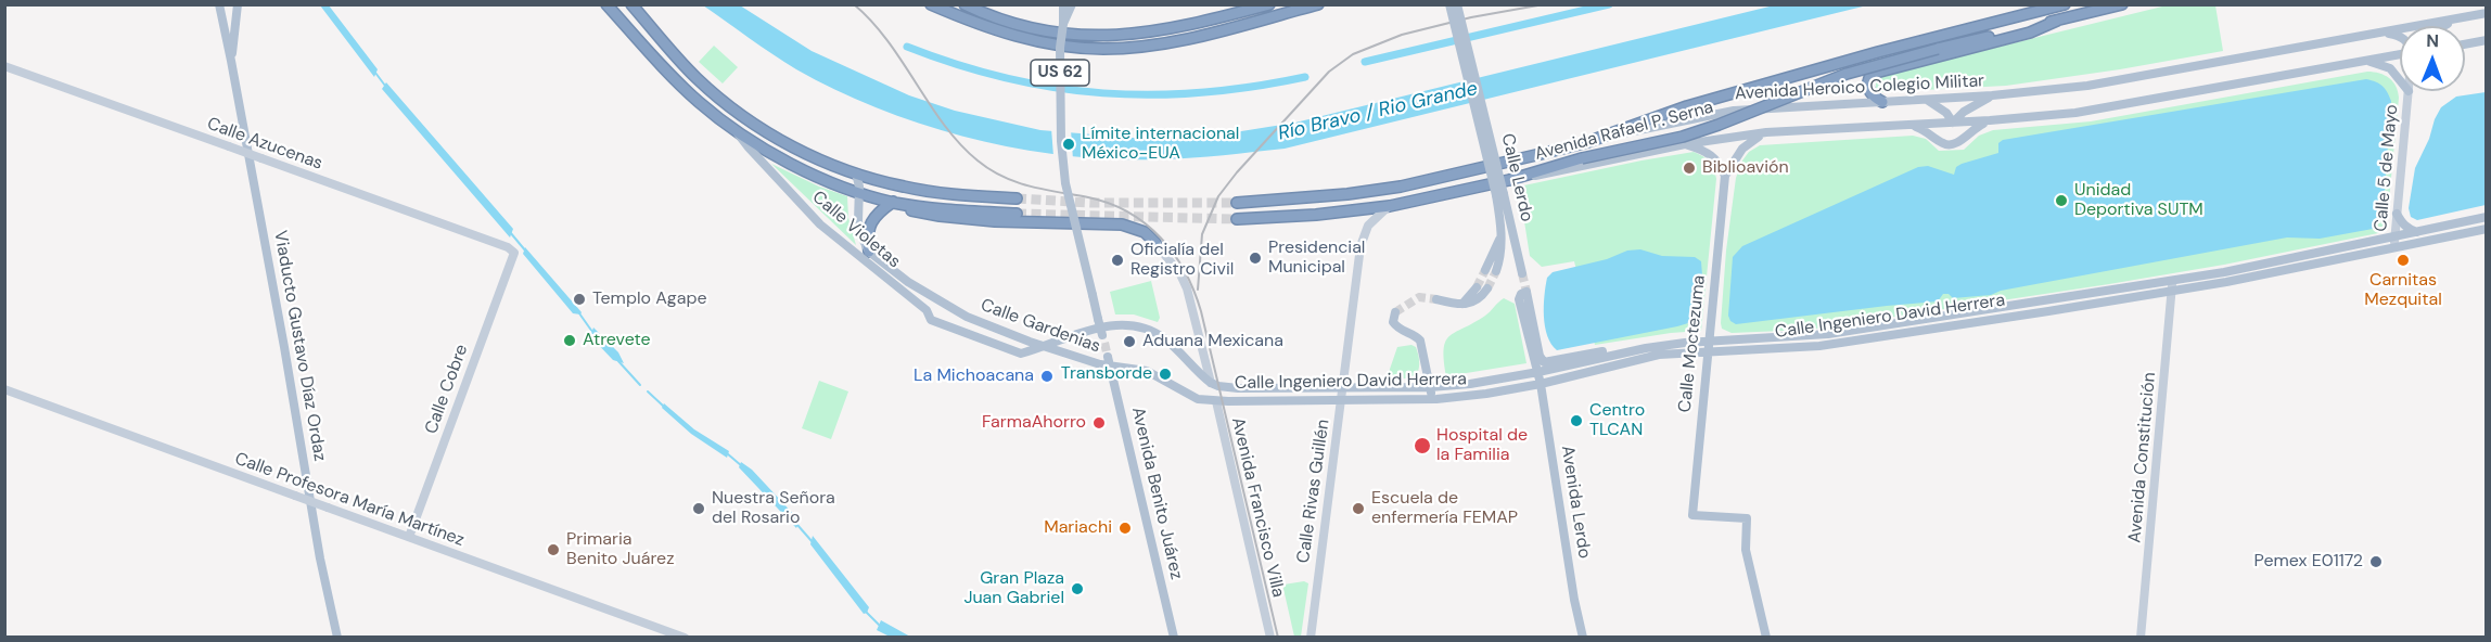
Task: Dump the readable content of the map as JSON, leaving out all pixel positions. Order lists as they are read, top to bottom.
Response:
{
  "streets": {
    "highway": ["Avenida Heroico Colegio Militar", "Avenida Rafael P. Serna"],
    "main road": [
      "US 62",
      "Calle Lerdo",
      "Calle Violetas",
      "Calle Ingeniero David Herrera",
      "Calle Gardenias",
      "Calle Moctezuma",
      "Viaducto Gustavo Díaz Ordaz",
      "Avenida Benito Juárez",
      "Avenida Lerdo",
      "Avenida Francisco Villa"
    ],
    "street": [
      "Calle Azucenas",
      "Calle 5 de Mayo",
      "Calle Cobre",
      "Avenida Constitución",
      "Calle Rivas Guillén",
      "Calle Profesora María Martínez"
    ]
  },
  "crossings": [
    ["Avenida Heroico Colegio Militar", "Avenida Rafael P. Serna"],
    ["Calle Azucenas", "Calle Cobre"],
    ["Calle 5 de Mayo", "Calle Ingeniero David Herrera"],
    ["Calle Violetas", "Calle Gardenias"],
    ["Calle Ingeniero David Herrera", "Calle Gardenias"],
    ["Calle Ingeniero David Herrera", "Calle Moctezuma"],
    ["Calle Ingeniero David Herrera", "Avenida Constitución"],
    ["Calle Ingeniero David Herrera", "Calle Rivas Guillén"],
    ["Calle Ingeniero David Herrera", "Avenida Lerdo"],
    ["Calle Ingeniero David Herrera", "Avenida Francisco Villa"],
    ["Calle Gardenias", "Avenida Benito Juárez"],
    ["Calle Gardenias", "Avenida Francisco Villa"],
    ["Calle Cobre", "Calle Profesora María Martínez"]
  ],
  "water": ["Río Bravo / Rio Grande"],
  "places": [
    "Límite internacional México-EUA",
    "Biblioavión",
    "Unidad Deportiva SUTM",
    "Presidencial Municipal",
    "Oficialía del Registro Civil",
    "Carnitas Mezquital",
    "Templo Agape",
    "Atrevete",
    "Aduana Mexicana",
    "Transborde",
    "La Michoacana",
    "Centro TLCAN",
    "FarmaAhorro",
    "Hospital de la Familia",
    "Nuestra Señora del Rosario",
    "Escuela de enfermería FEMAP",
    "Mariachi",
    "Primaria Benito Juárez",
    "Pemex E01172",
    "Gran Plaza Juan Gabriel"
  ],
  "north": "top"
}
